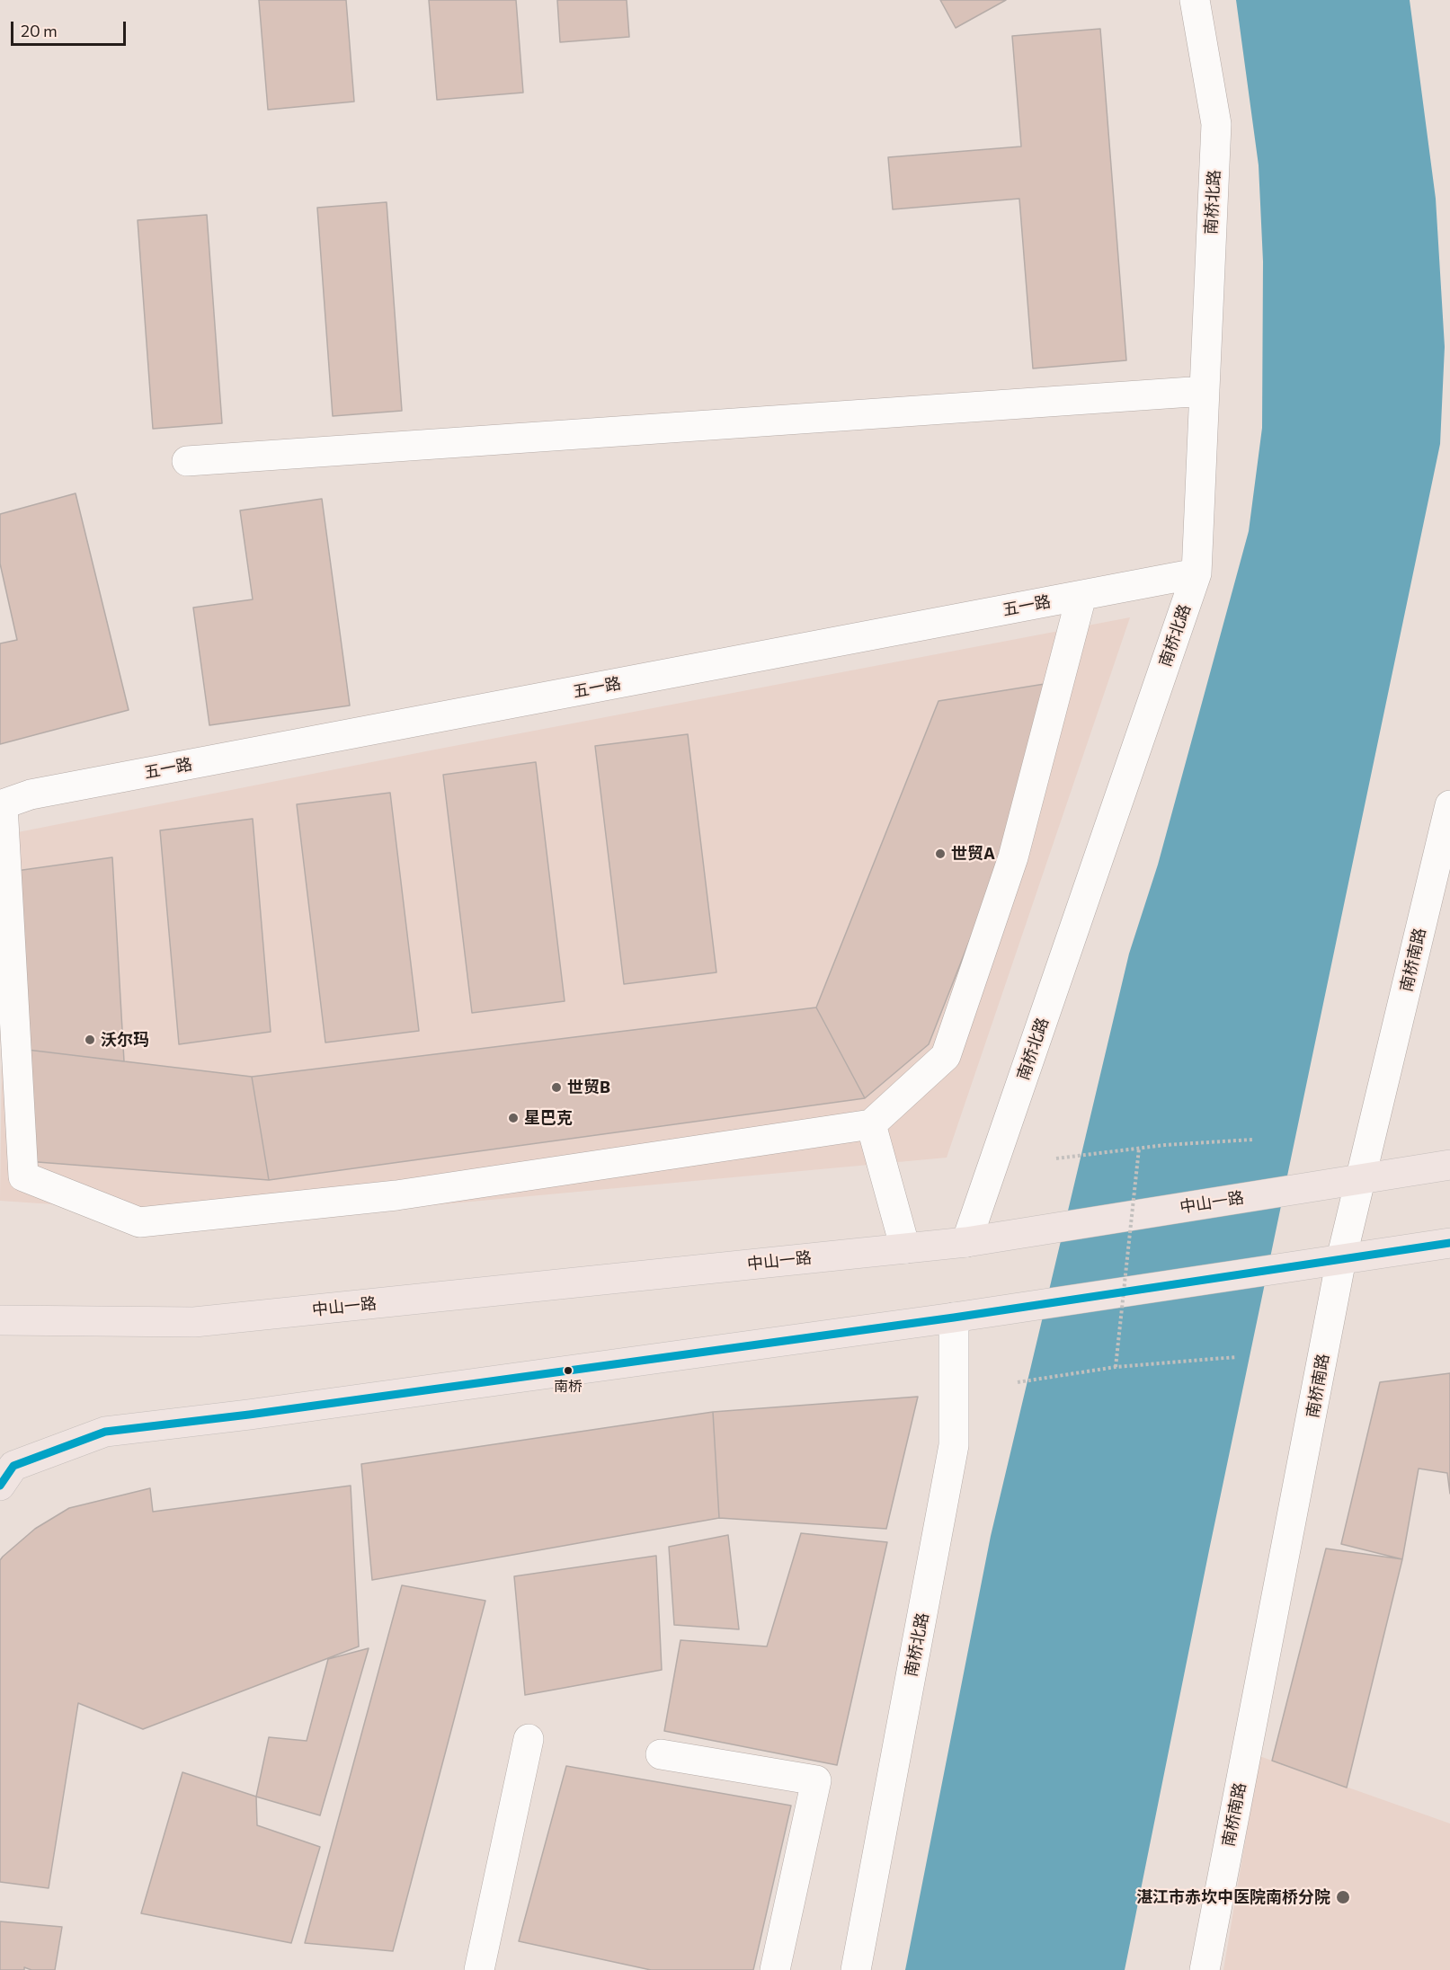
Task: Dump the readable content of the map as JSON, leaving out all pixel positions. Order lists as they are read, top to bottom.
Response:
{
  "streets": {
    "main road": ["中山一路"],
    "street": ["南桥北路", "五一路", "南桥南路"]
  },
  "crossings": [
    ["南桥北路", "五一路"],
    ["南桥北路", "中山一路"],
    ["南桥南路", "中山一路"]
  ],
  "places": [
    "世贸A",
    "沃尔玛",
    "世贸B",
    "星巴克",
    "南桥",
    "湛江市赤坎中医院南桥分院"
  ],
  "scale_bar": "20 m"
}
